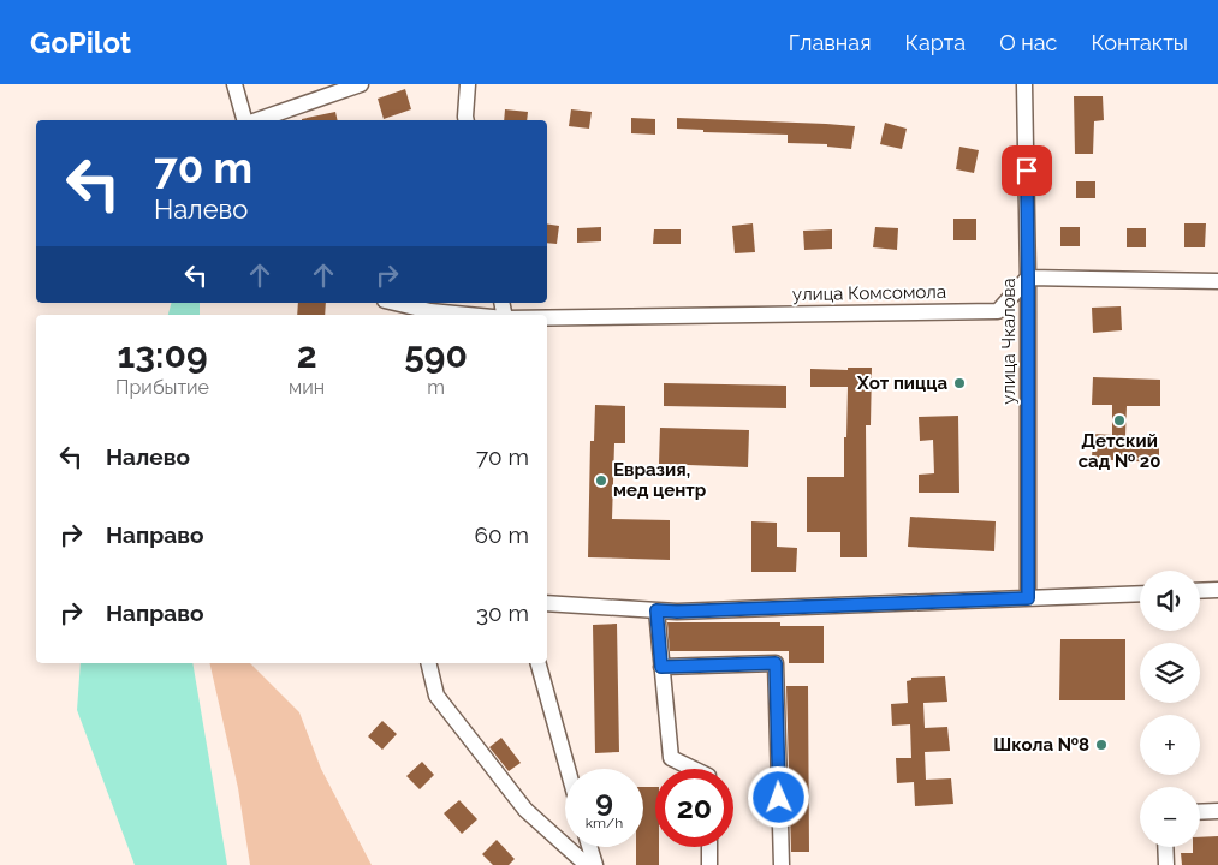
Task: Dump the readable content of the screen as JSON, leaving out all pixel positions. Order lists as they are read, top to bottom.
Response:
{
  "streets": {
    "street": ["улица Комсомола", "улица Чкалова"]
  },
  "crossings": [
    ["улица Комсомола", "улица Чкалова"]
  ],
  "places": [
    "Хот пицца",
    "Детский сад № 20",
    "Евразия, мед центр",
    "Школа №8"
  ],
  "page": {
    "header": "GoPilot",
    "nav": [
      "Главная",
      "Карта",
      "О нас",
      "Контакты"
    ],
    "turn": ["70 m", "Налево"],
    "eta": [
      "13:09",
      "Прибытие",
      "2",
      "мин",
      "590",
      "m"
    ],
    "list": [
      {
        "name": "Налево",
        "value": "70 m"
      },
      {
        "name": "Направо",
        "value": "60 m"
      },
      {
        "name": "Направо",
        "value": "30 m"
      }
    ],
    "map_buttons": ["+", "−"],
    "speed": "9 km/h",
    "limit": "20"
  }
}
